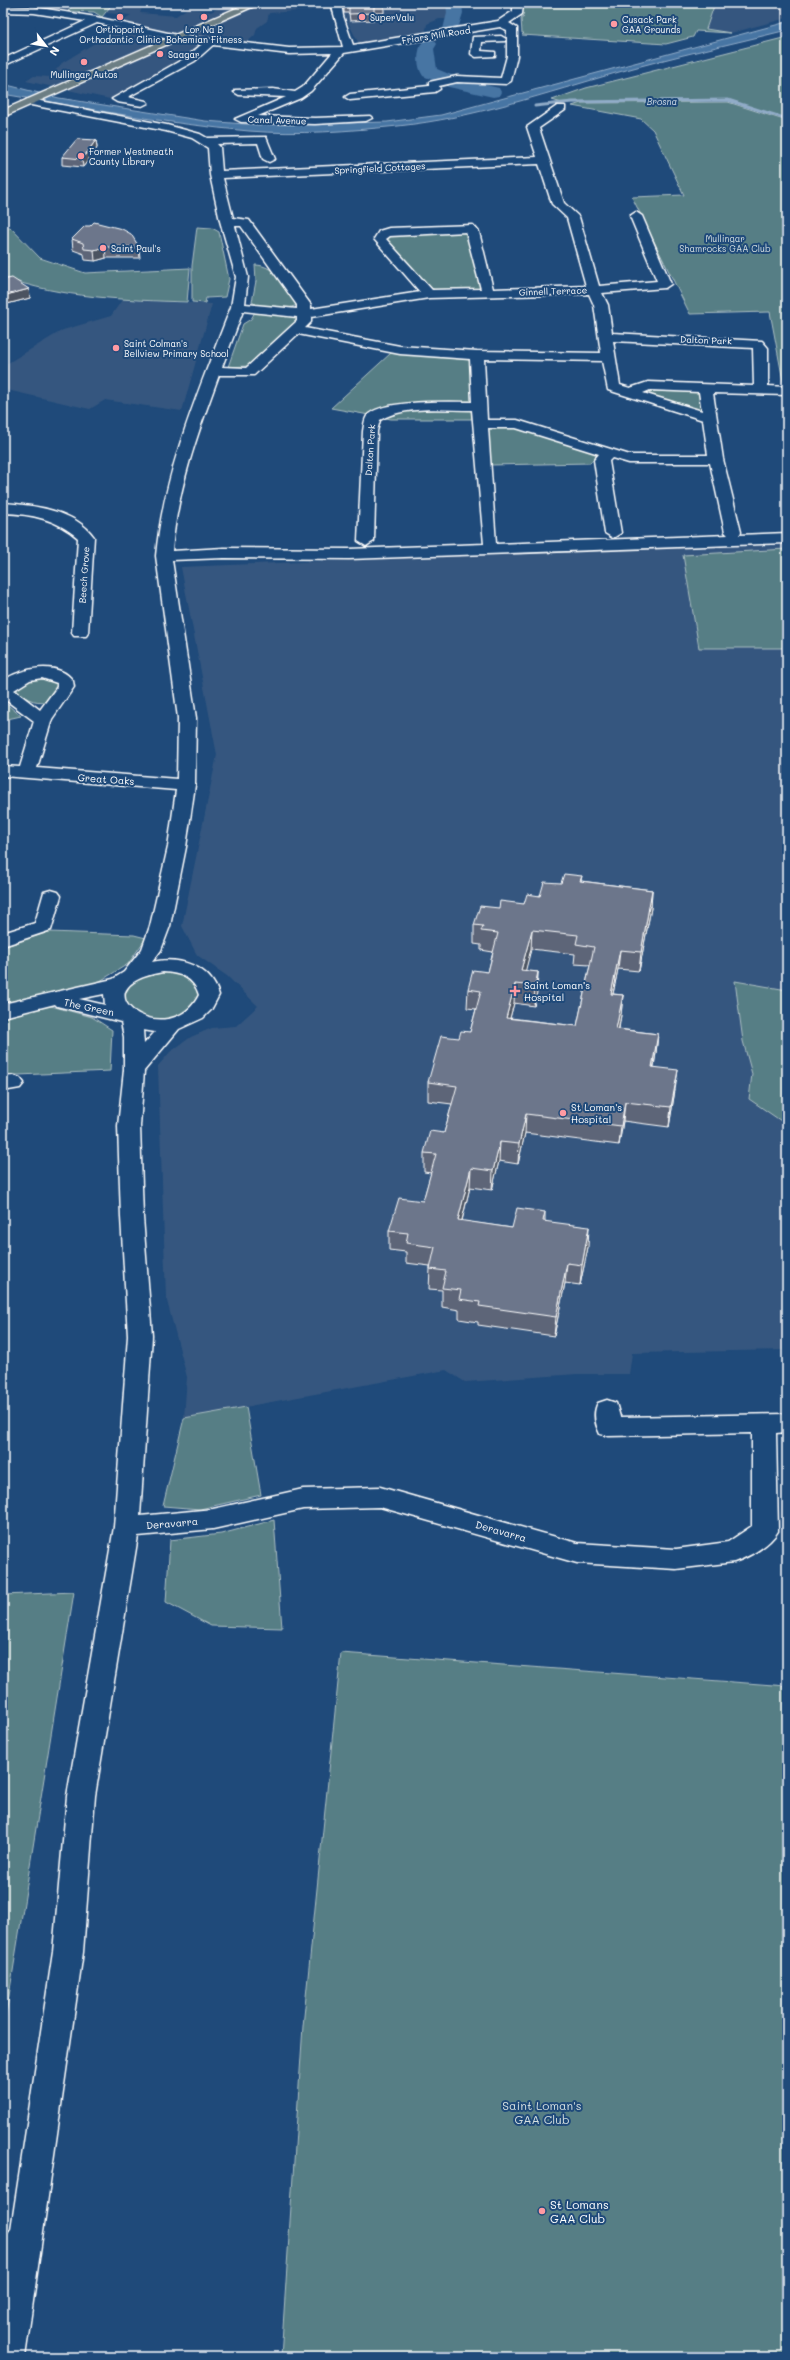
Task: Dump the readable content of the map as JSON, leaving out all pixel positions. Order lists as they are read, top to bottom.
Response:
{
  "streets": {
    "street": [
      "Friars Mill Road",
      "Canal Avenue",
      "Springfield Cottages",
      "Ginnell Terrace",
      "Dalton Park",
      "Beech Grove",
      "Great Oaks",
      "The Green",
      "Deravarra"
    ]
  },
  "crossings": [
    ["Friars Mill Road", "Canal Avenue"],
    ["Springfield Cottages", "Ginnell Terrace"]
  ],
  "water": ["Brosna"],
  "parks": ["Mullingar Shamrocks GAA Club", "Saint Loman's GAA Club"],
  "places": {
    "other": [
      "Orthopoint Orthodontic Clinic",
      "Lor Na B Bohemian Fitness",
      "SuperValu",
      "Cusack Park GAA Grounds",
      "Saagar",
      "Mullingar Autos",
      "Former Westmeath County Library",
      "Saint Paul's",
      "Saint Colman's Bellview Primary School",
      "St Loman's Hospital",
      "St Lomans GAA Club"
    ],
    "health": ["Saint Loman's Hospital"]
  },
  "north": "bottom right"
}
